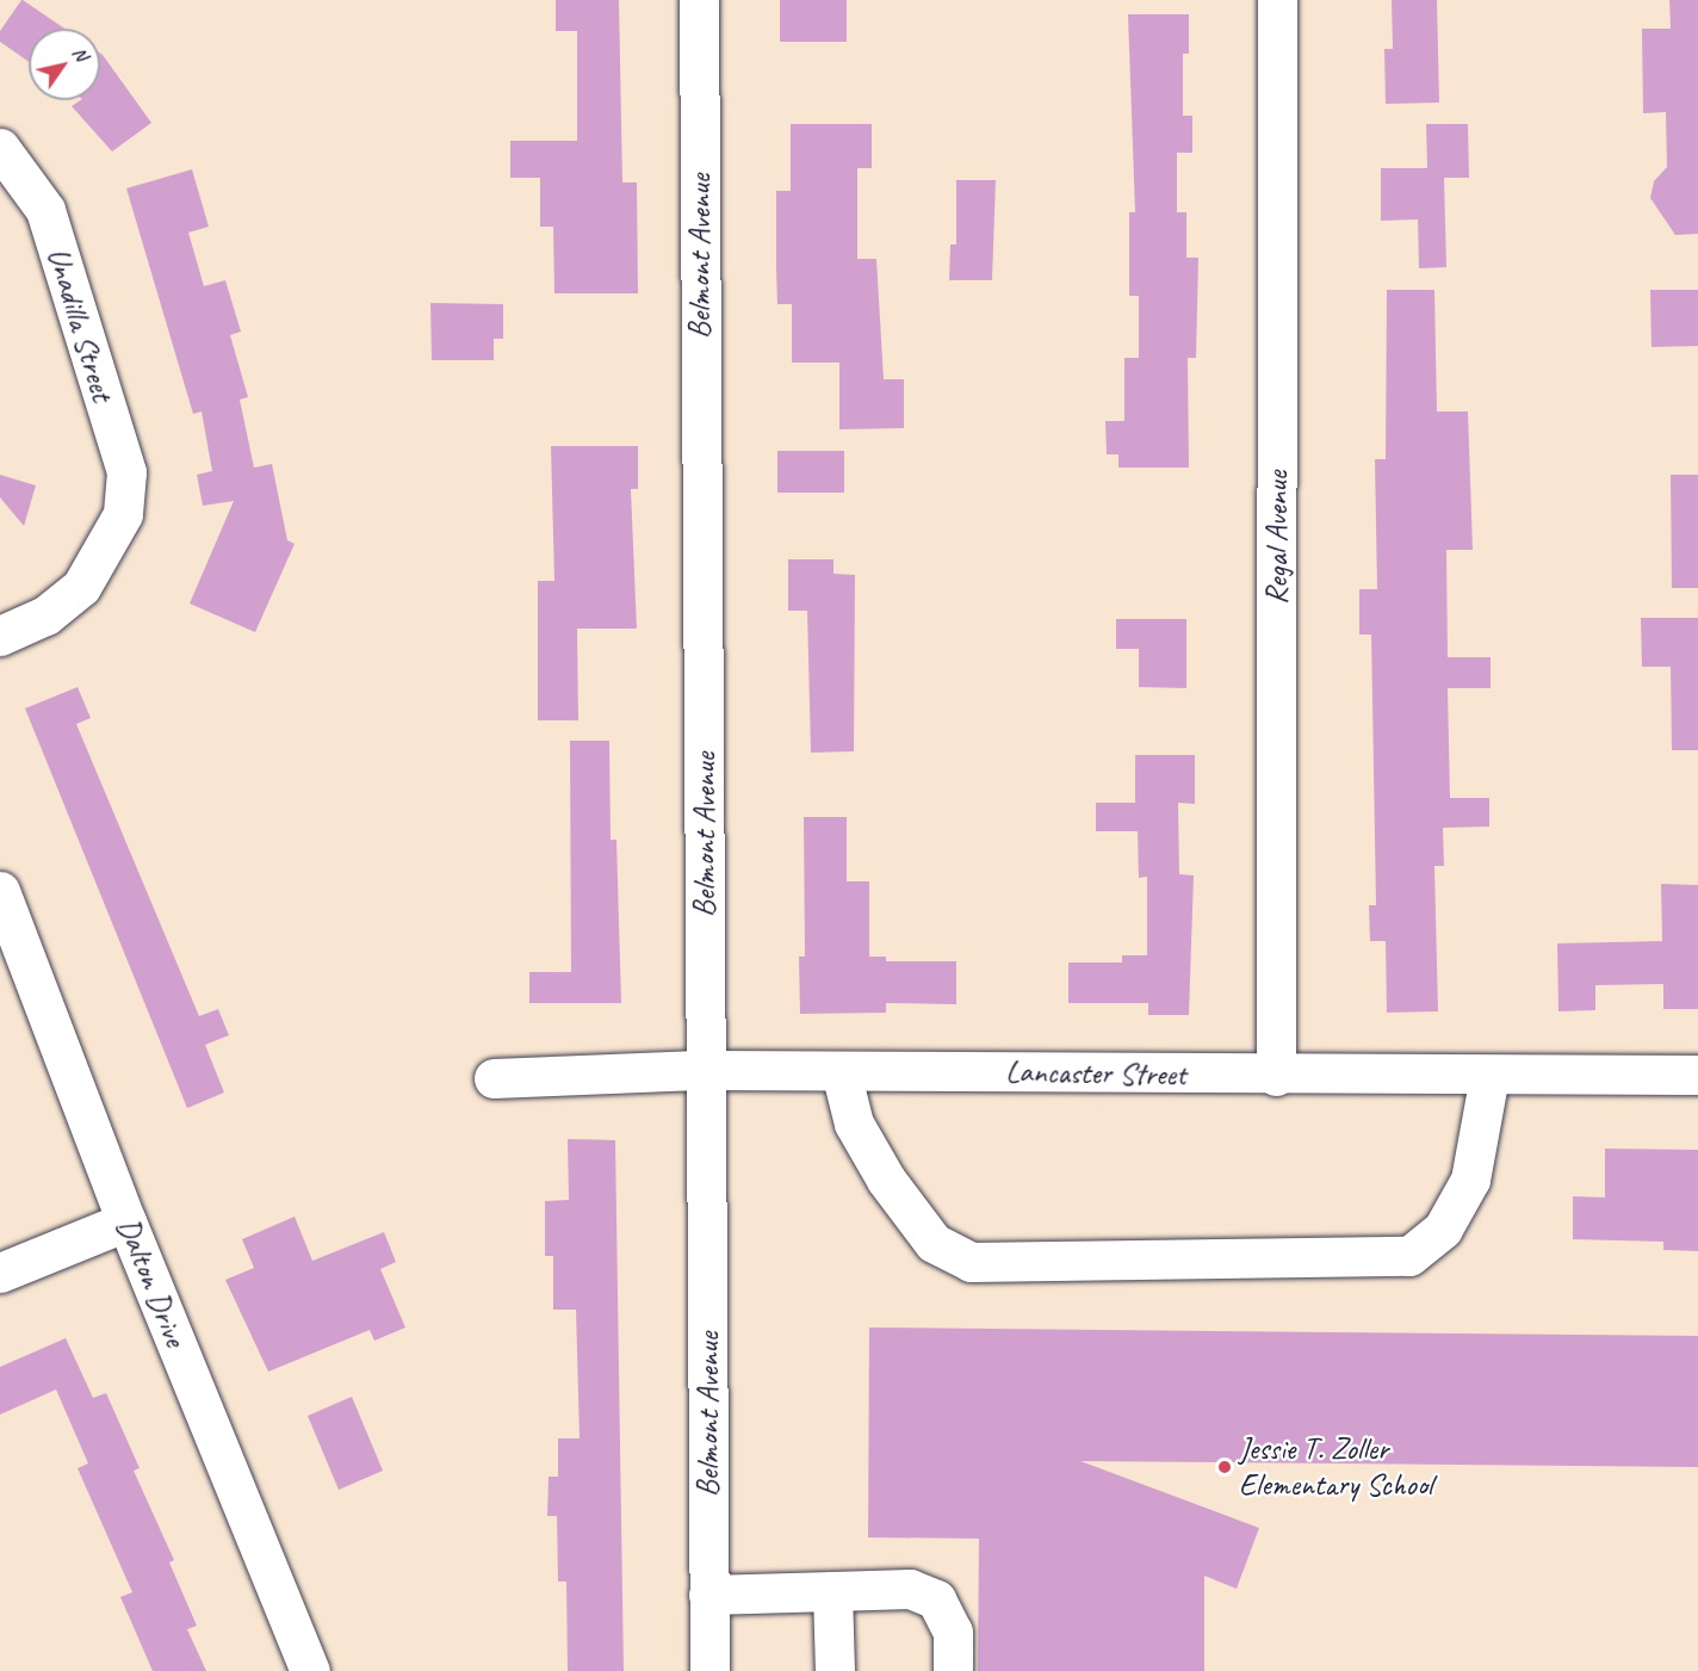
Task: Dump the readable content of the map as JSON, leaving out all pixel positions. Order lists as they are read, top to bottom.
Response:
{
  "streets": {
    "street": [
      "Belmont Avenue",
      "Unadilla Street",
      "Regal Avenue",
      "Lancaster Street",
      "Dalton Drive"
    ]
  },
  "crossings": [
    ["Belmont Avenue", "Lancaster Street"],
    ["Regal Avenue", "Lancaster Street"]
  ],
  "places": ["Jessie T. Zoller Elementary School"],
  "north": "top right"
}
